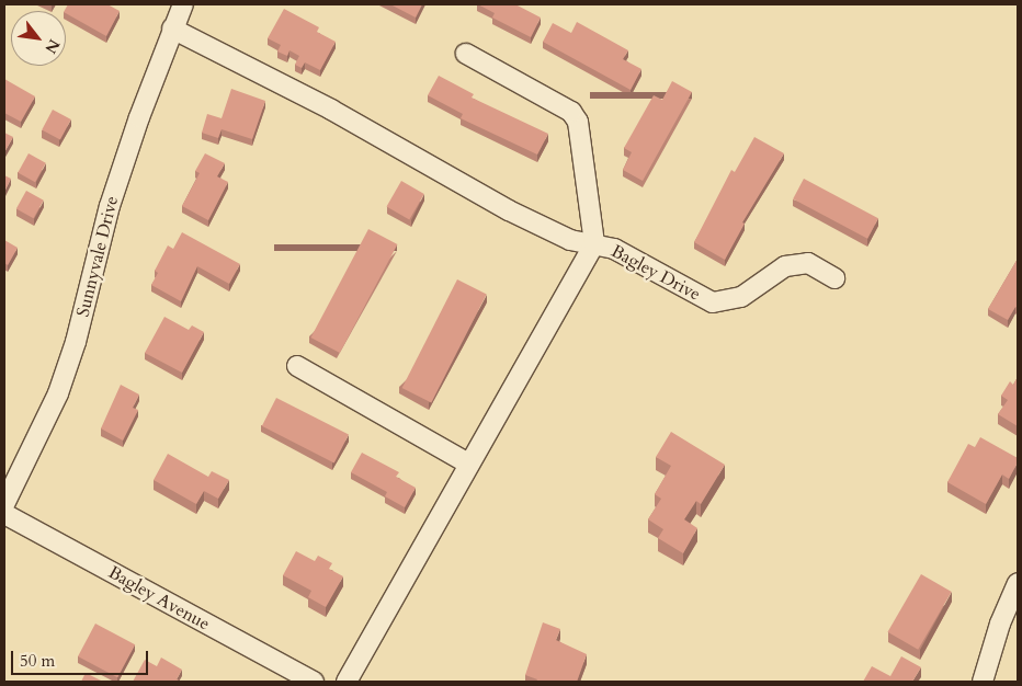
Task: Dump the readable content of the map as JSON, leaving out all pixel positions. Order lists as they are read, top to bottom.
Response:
{
  "streets": {
    "street": ["Sunnyvale Drive", "Bagley Drive", "Bagley Avenue"]
  },
  "crossings": [
    ["Sunnyvale Drive", "Bagley Drive"]
  ],
  "scale_bar": "50 m",
  "north": "bottom right"
}
